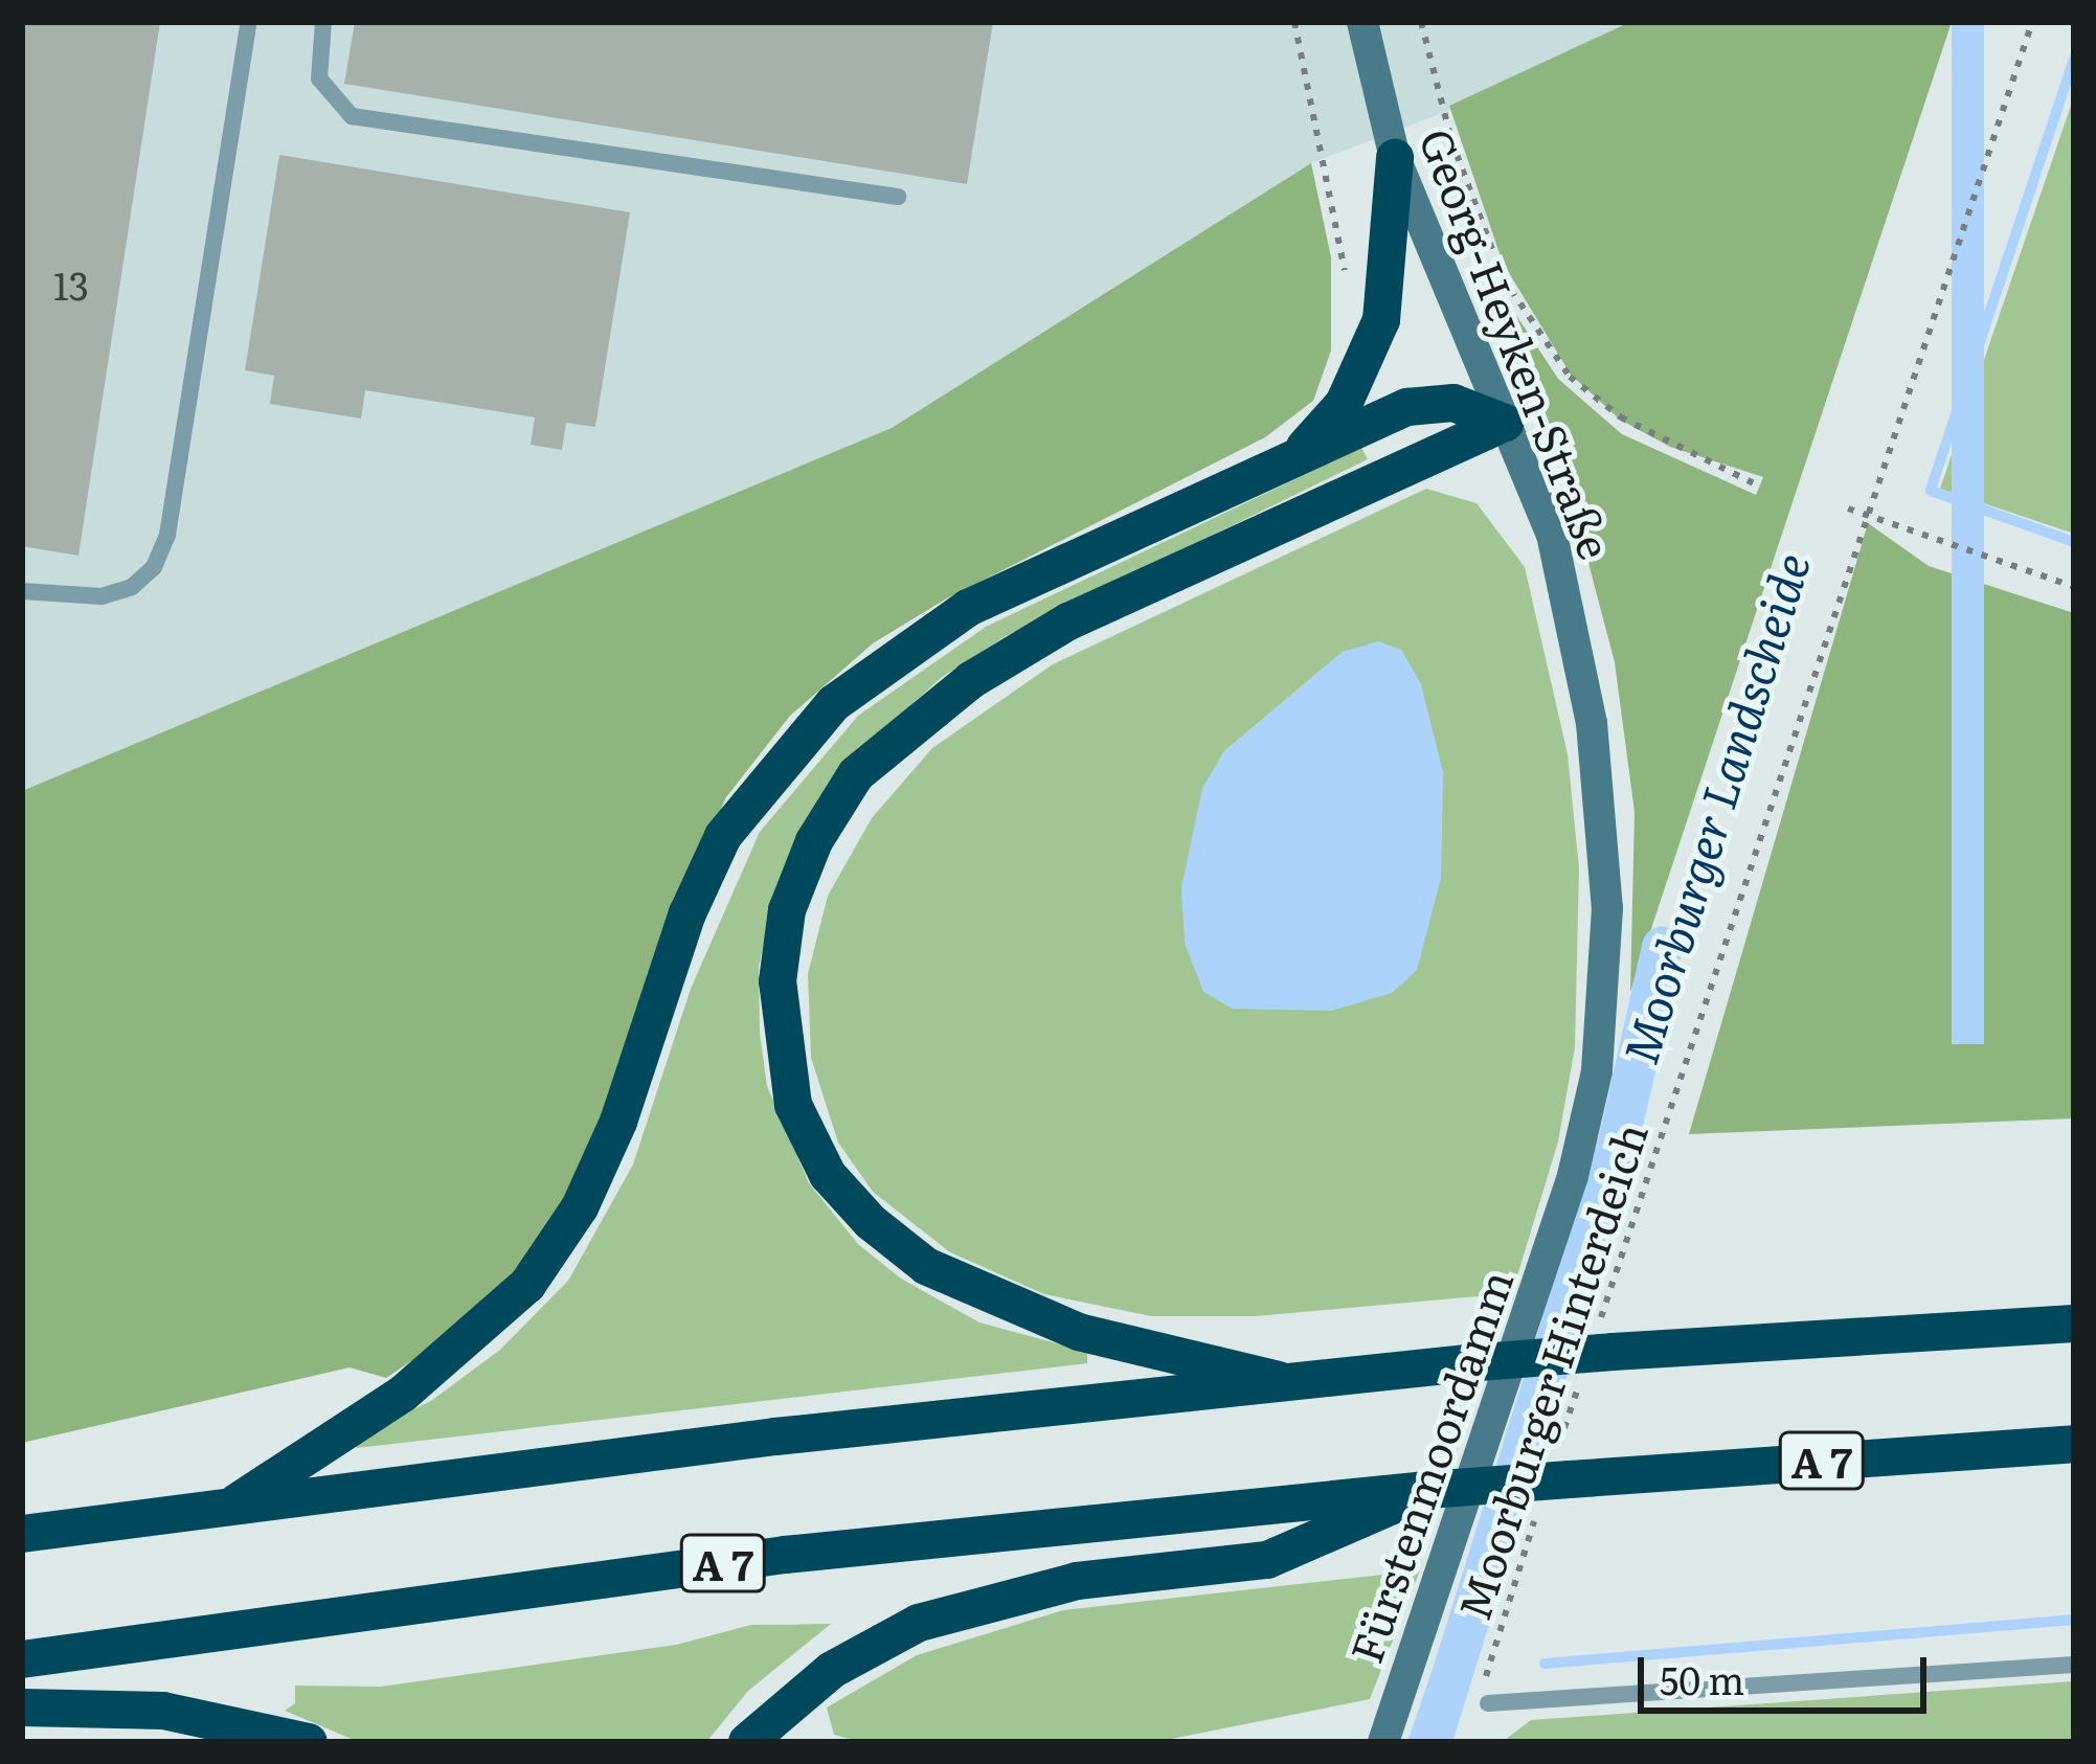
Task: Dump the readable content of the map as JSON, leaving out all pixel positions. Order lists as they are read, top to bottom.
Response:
{
  "streets": {
    "highway": ["A 7"],
    "main road": ["Georg-Heyken-Straße", "Fürstenmoordamm"],
    "path": ["Moorburger Hinterdeich"]
  },
  "crossings": [
    ["Georg-Heyken-Straße", "Fürstenmoordamm"],
    ["Moorburger Hinterdeich", "A 7"]
  ],
  "water": ["Moorburger Landscheide"],
  "house_numbers": ["13"],
  "scale_bar": "50 m"
}
